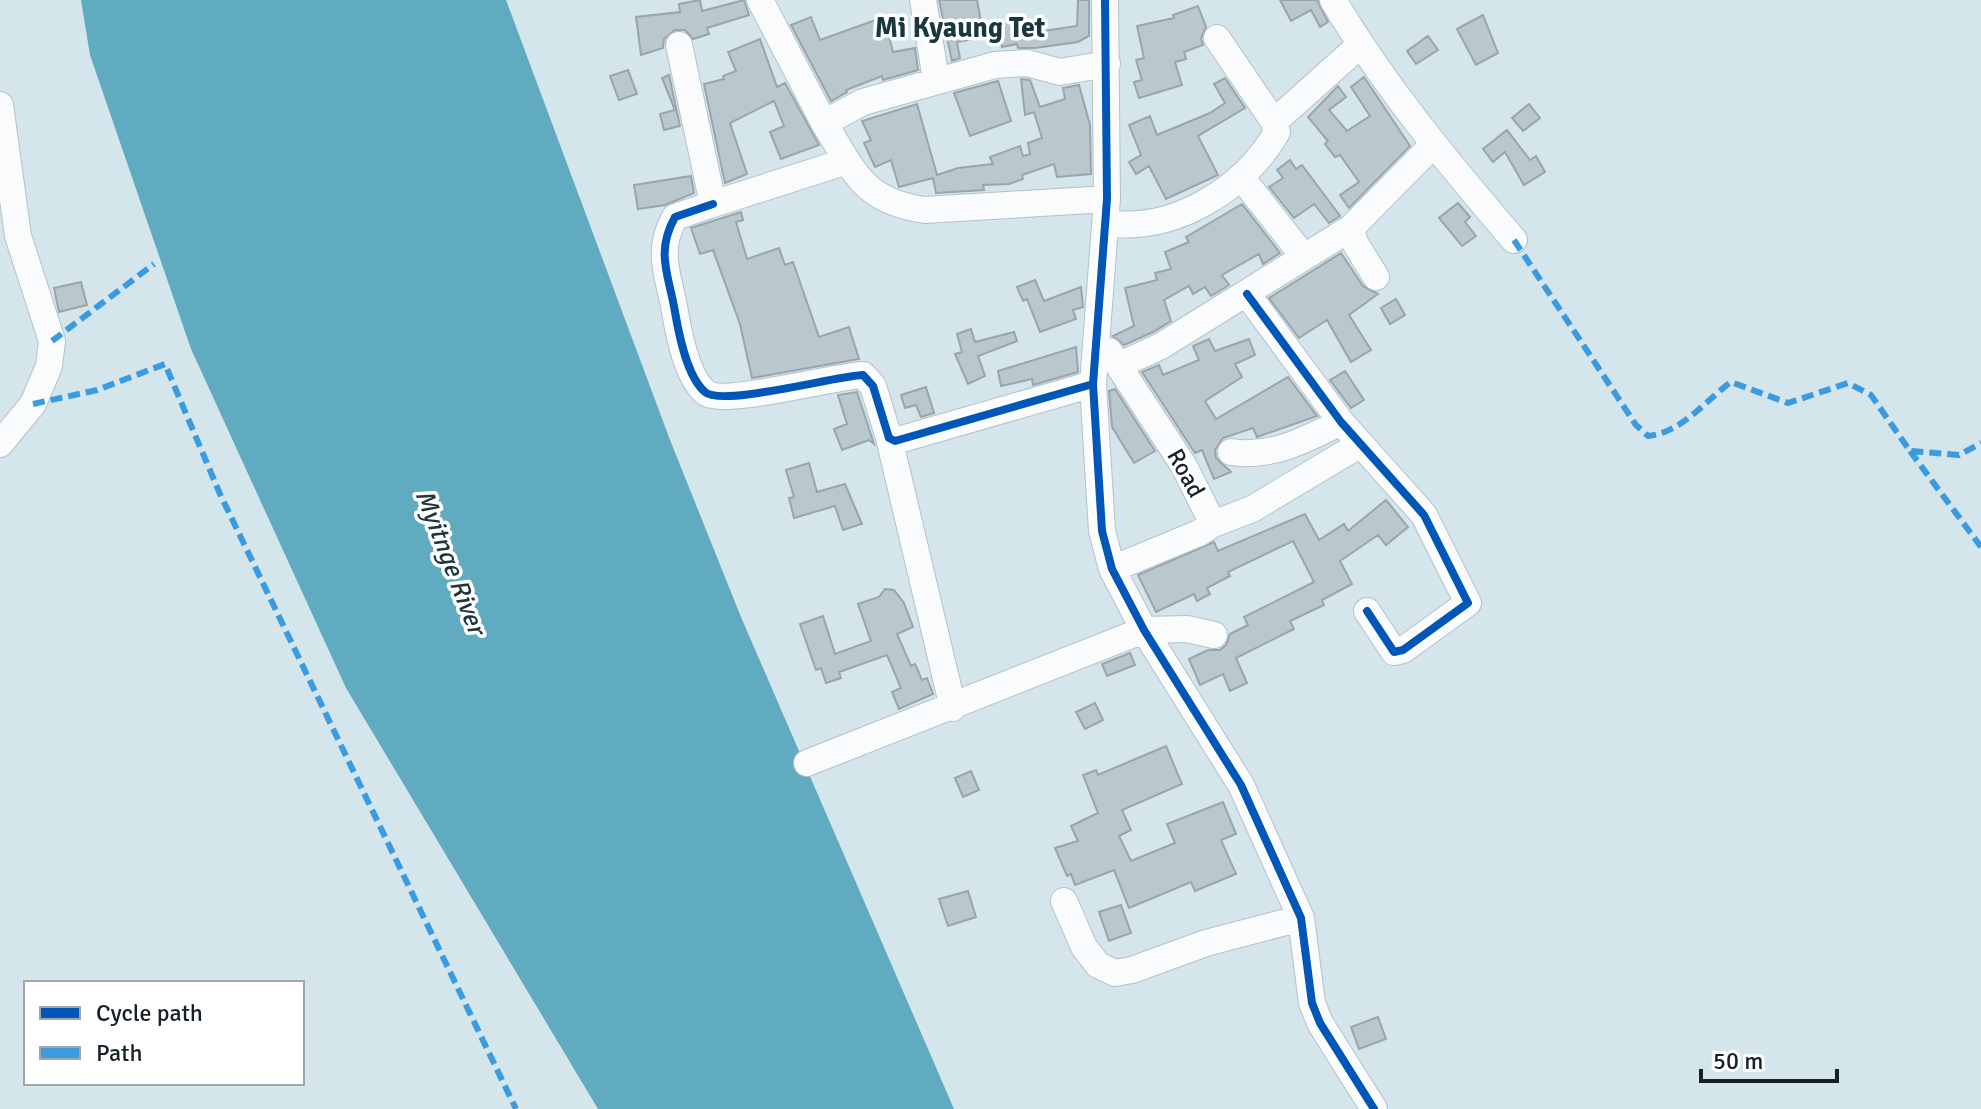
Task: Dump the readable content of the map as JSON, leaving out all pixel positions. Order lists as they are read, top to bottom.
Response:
{
  "streets": {
    "street": ["Road"]
  },
  "districts": ["Mi Kyaung Tet"],
  "water": ["Myitnge River"],
  "legend": ["Cycle path", "Path"],
  "scale_bar": "50 m"
}
